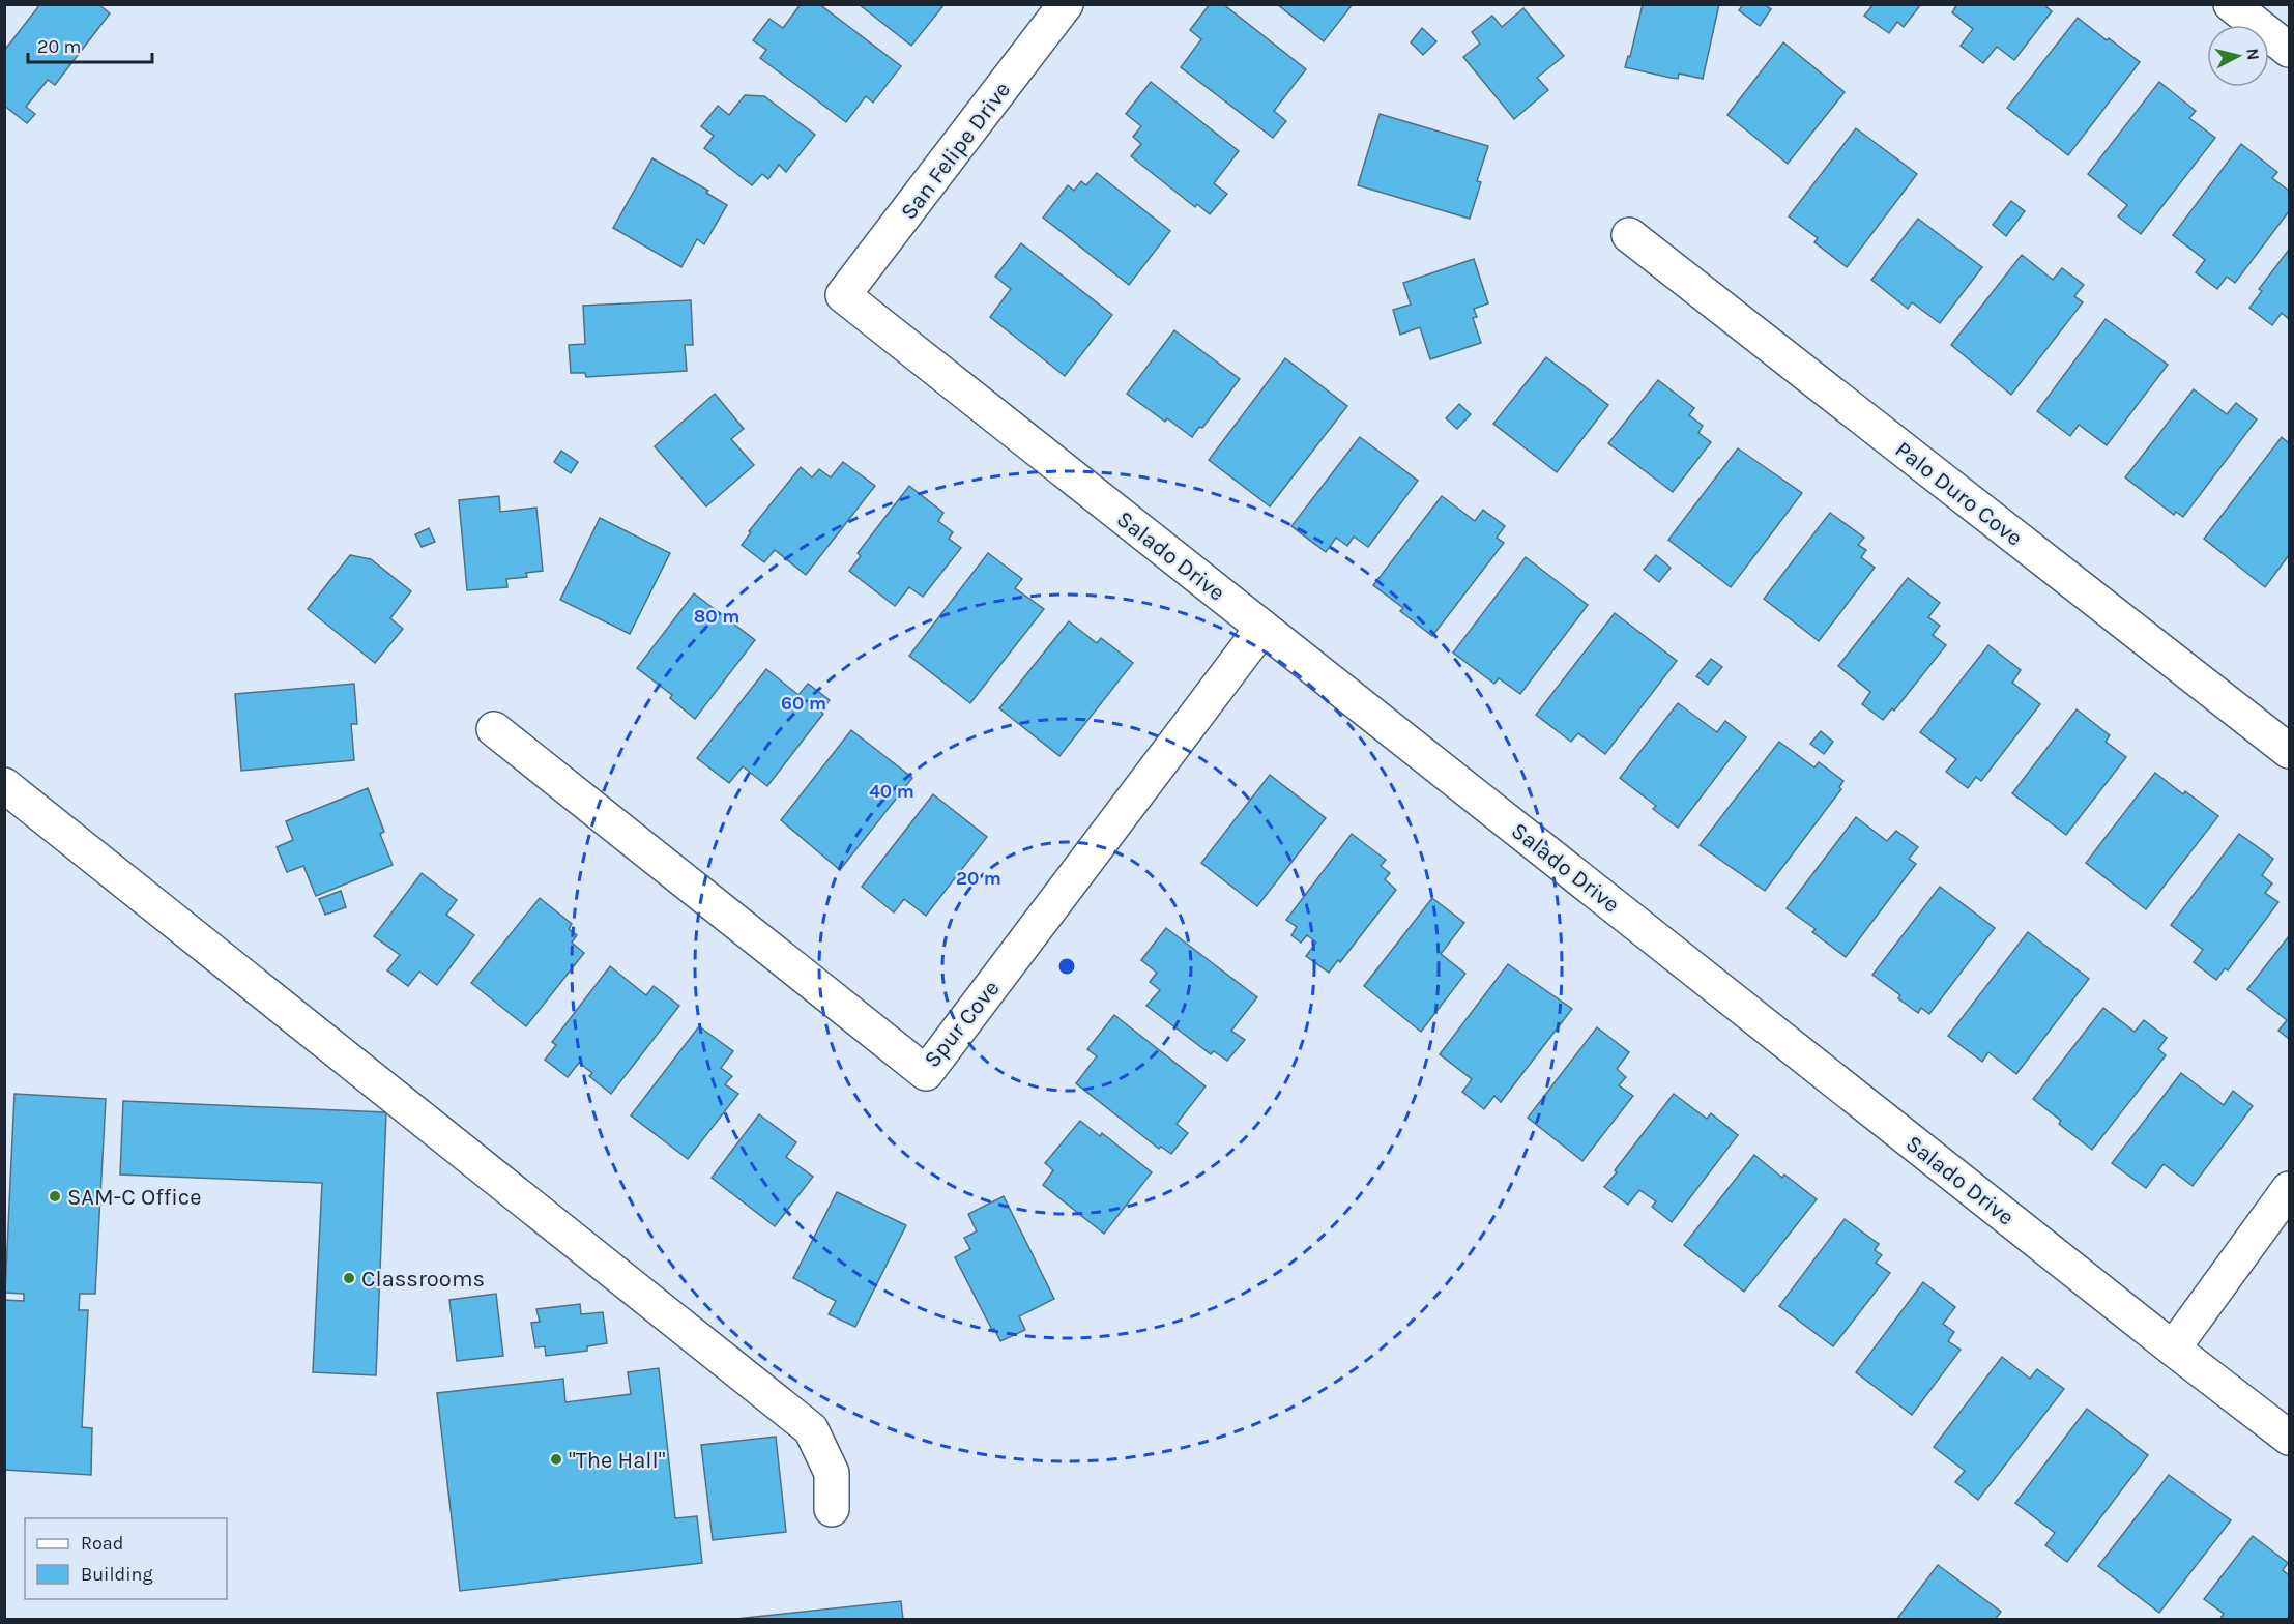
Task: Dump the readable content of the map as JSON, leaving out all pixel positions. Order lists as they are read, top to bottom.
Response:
{
  "streets": {
    "street": [
      "San Felipe Drive",
      "Palo Duro Cove",
      "Salado Drive",
      "Spur Cove"
    ]
  },
  "crossings": [
    ["San Felipe Drive", "Salado Drive"],
    ["Salado Drive", "Spur Cove"]
  ],
  "places": ["SAM-C Office", "Classrooms", "\"The Hall\""],
  "legend": ["Road", "Building"],
  "scale_bar": "20 m",
  "north": "right",
  "rings": [
    "80 m",
    "60 m",
    "40 m",
    "20 m"
  ]
}
